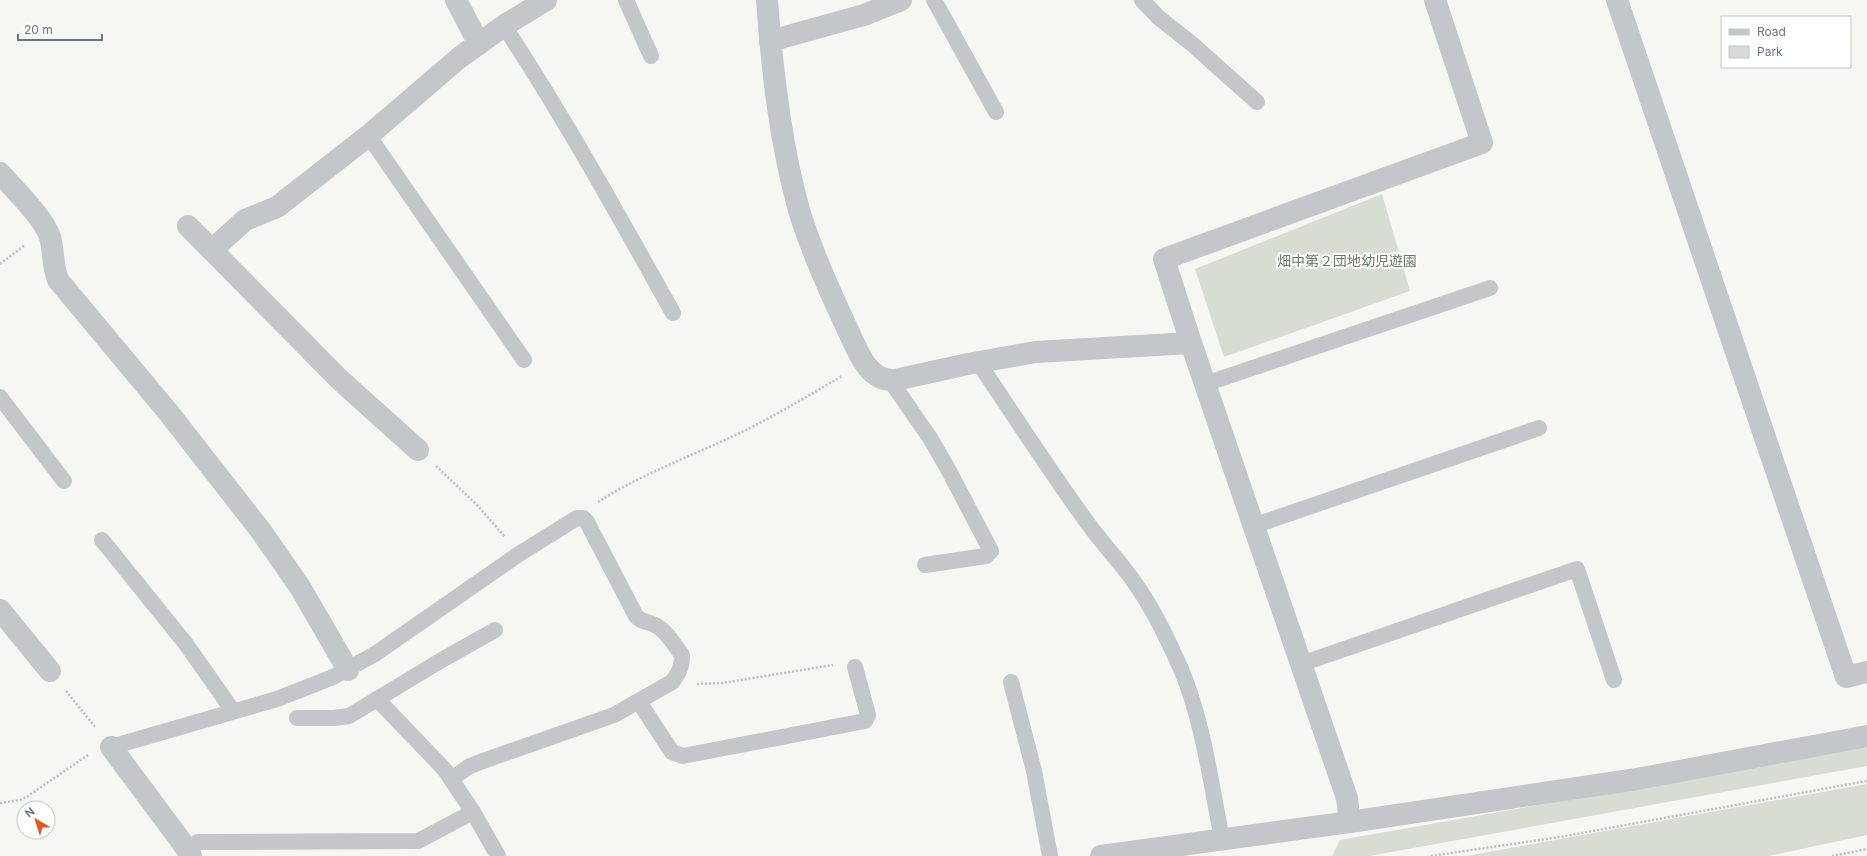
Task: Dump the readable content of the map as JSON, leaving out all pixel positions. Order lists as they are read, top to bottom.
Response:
{
  "parks": ["畑中第２団地幼児遊園"],
  "legend": ["Road", "Park"],
  "scale_bar": "20 m",
  "north": "top left"
}
